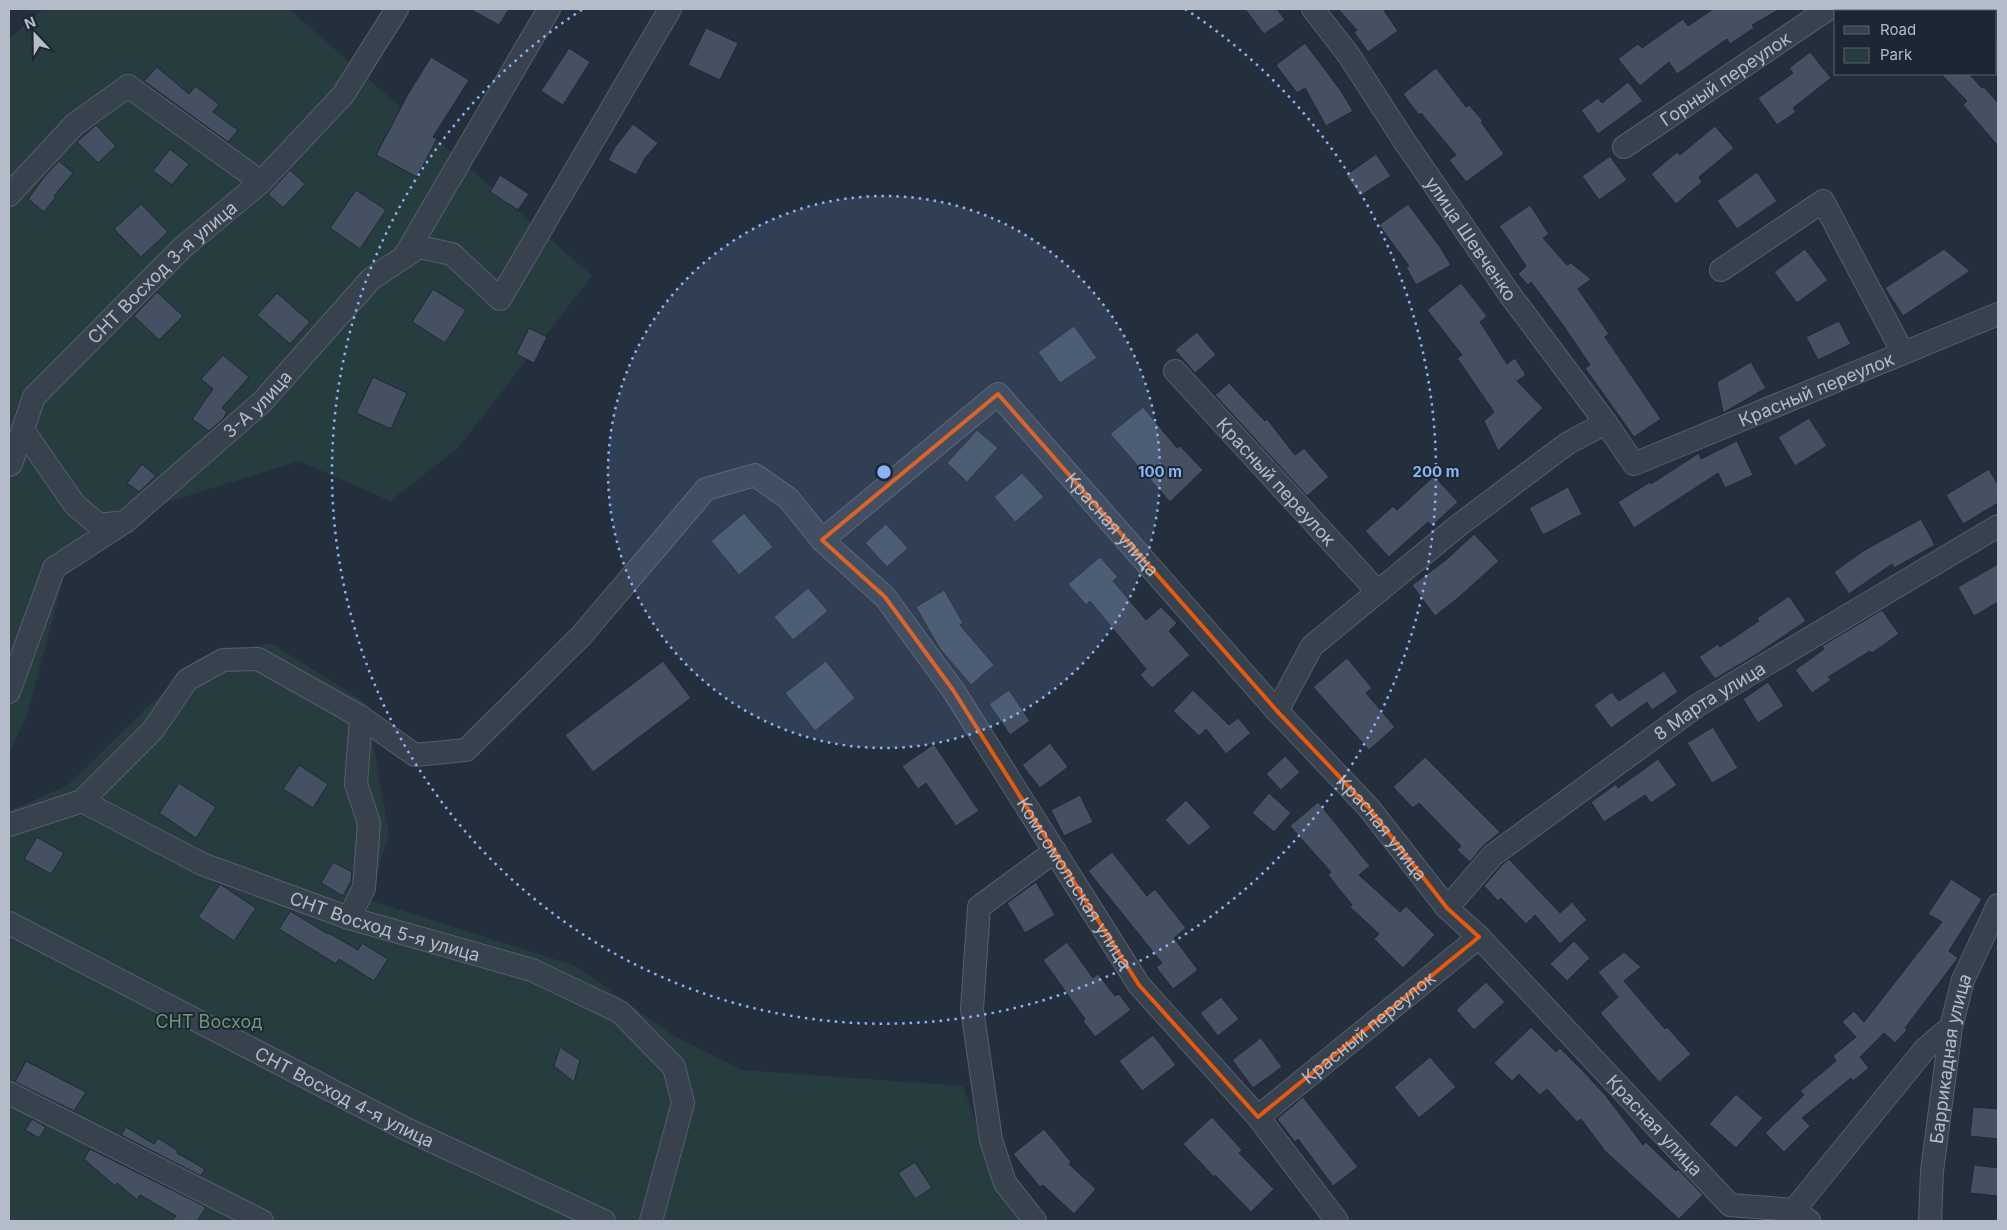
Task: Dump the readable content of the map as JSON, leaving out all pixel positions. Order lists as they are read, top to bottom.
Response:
{
  "streets": {
    "street": [
      "Горный переулок",
      "улица Шевченко",
      "СНТ Восход 3-я улица",
      "Красный переулок",
      "3-А улица",
      "Красная улица",
      "8 Марта улица",
      "Комсомольская улица",
      "СНТ Восход 5-я улица",
      "Баррикадная улица",
      "СНТ Восход 4-я улица"
    ]
  },
  "crossings": [
    ["улица Шевченко", "Красный переулок"],
    ["Красный переулок", "Красная улица"],
    ["Красный переулок", "Комсомольская улица"],
    ["Красная улица", "8 Марта улица"],
    ["Красная улица", "Комсомольская улица"],
    ["Красная улица", "Баррикадная улица"]
  ],
  "parks": ["СНТ Восход"],
  "legend": ["Road", "Park"],
  "north": "top",
  "rings": ["100 m", "200 m"]
}
